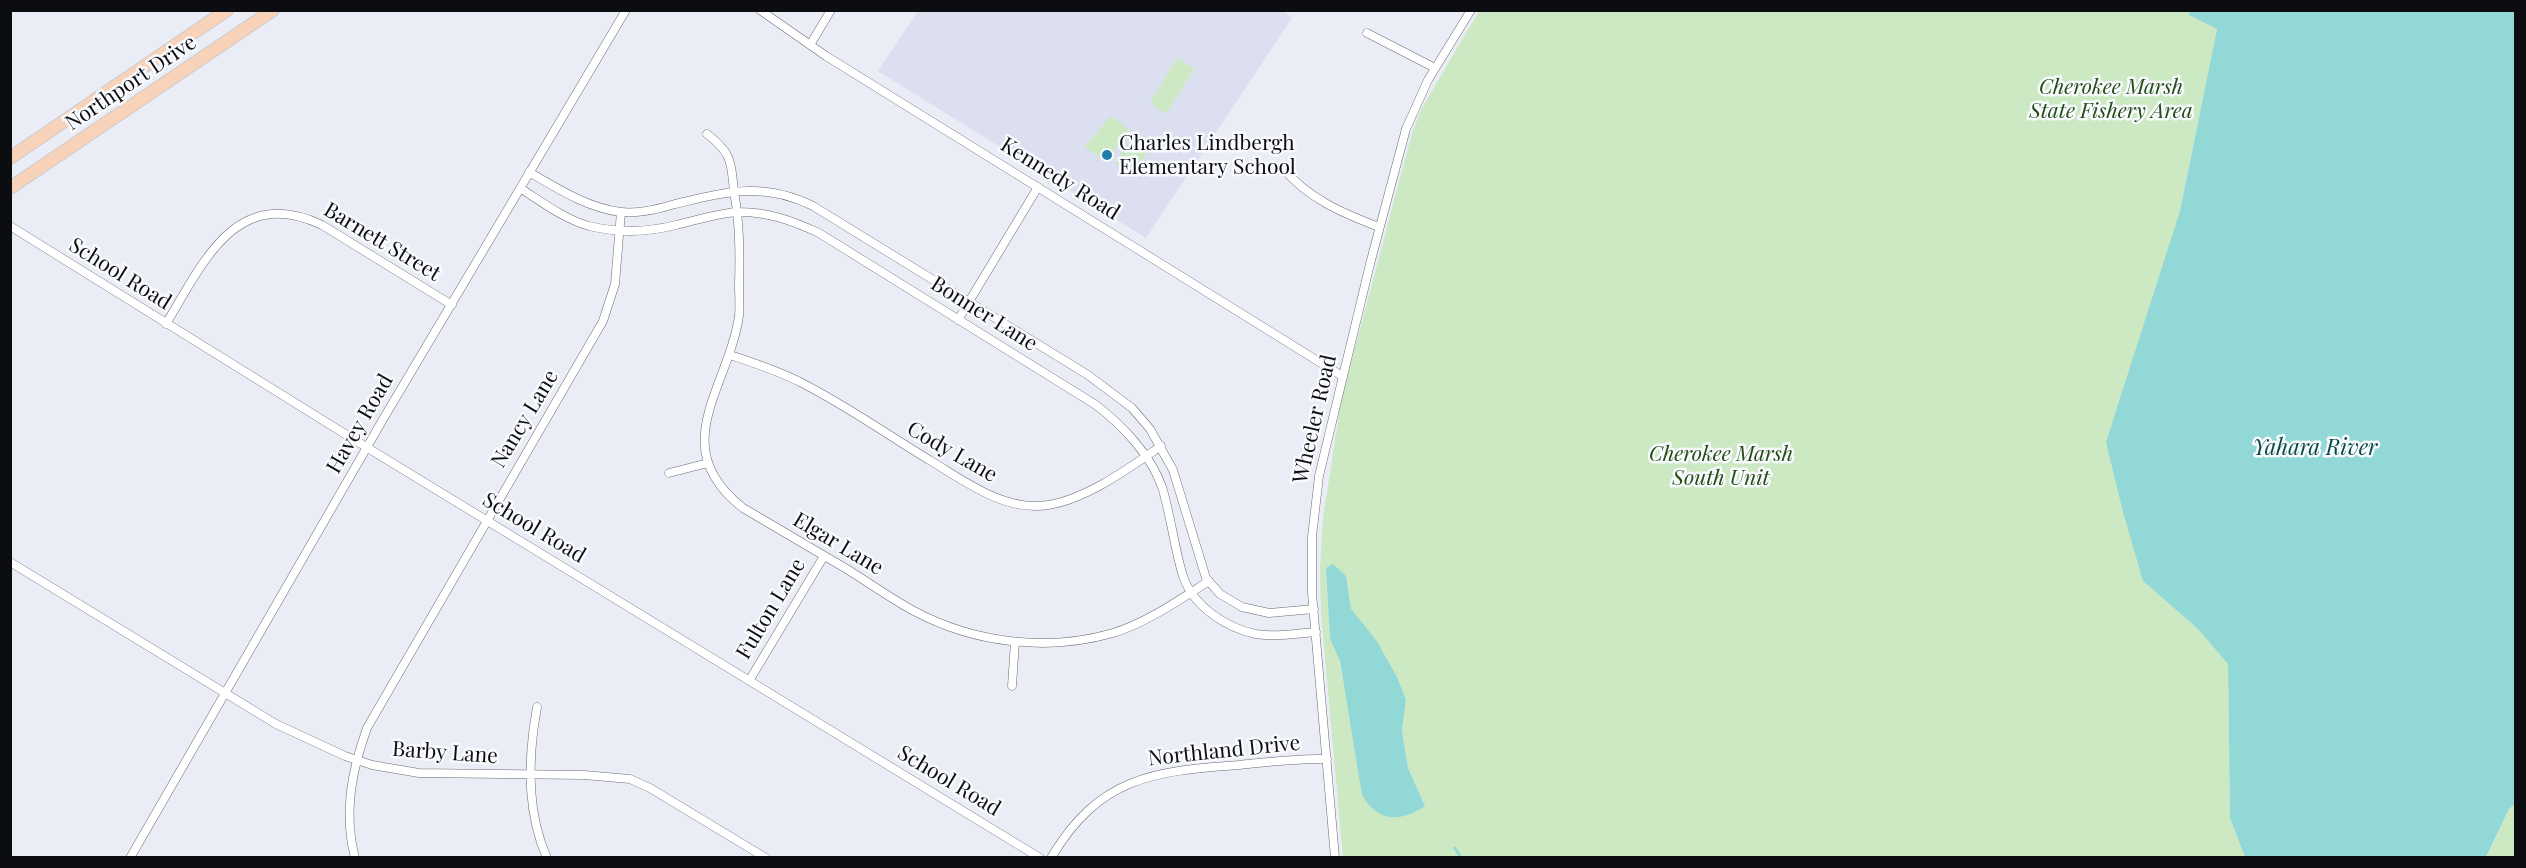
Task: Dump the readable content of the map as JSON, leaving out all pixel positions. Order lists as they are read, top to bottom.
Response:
{
  "streets": {
    "main road": ["Northport Drive"],
    "street": [
      "Kennedy Road",
      "Barnett Street",
      "School Road",
      "Bonner Lane",
      "Nancy Lane",
      "Wheeler Road",
      "Havey Road",
      "Cody Lane",
      "Elgar Lane",
      "Fulton Lane",
      "Northland Drive",
      "Barby Lane"
    ]
  },
  "crossings": [
    ["Kennedy Road", "Wheeler Road"],
    ["Barnett Street", "School Road"],
    ["Barnett Street", "Havey Road"],
    ["School Road", "Nancy Lane"],
    ["School Road", "Havey Road"],
    ["School Road", "Fulton Lane"],
    ["Bonner Lane", "Nancy Lane"],
    ["Bonner Lane", "Wheeler Road"],
    ["Bonner Lane", "Havey Road"],
    ["Bonner Lane", "Cody Lane"],
    ["Bonner Lane", "Elgar Lane"],
    ["Nancy Lane", "Barby Lane"],
    ["Wheeler Road", "Northland Drive"],
    ["Havey Road", "Barby Lane"],
    ["Cody Lane", "Elgar Lane"],
    ["Elgar Lane", "Fulton Lane"]
  ],
  "water": ["Yahara River"],
  "parks": ["Cherokee Marsh State Fishery Area", "Cherokee Marsh South Unit"],
  "places": ["Charles Lindbergh Elementary School"]
}
